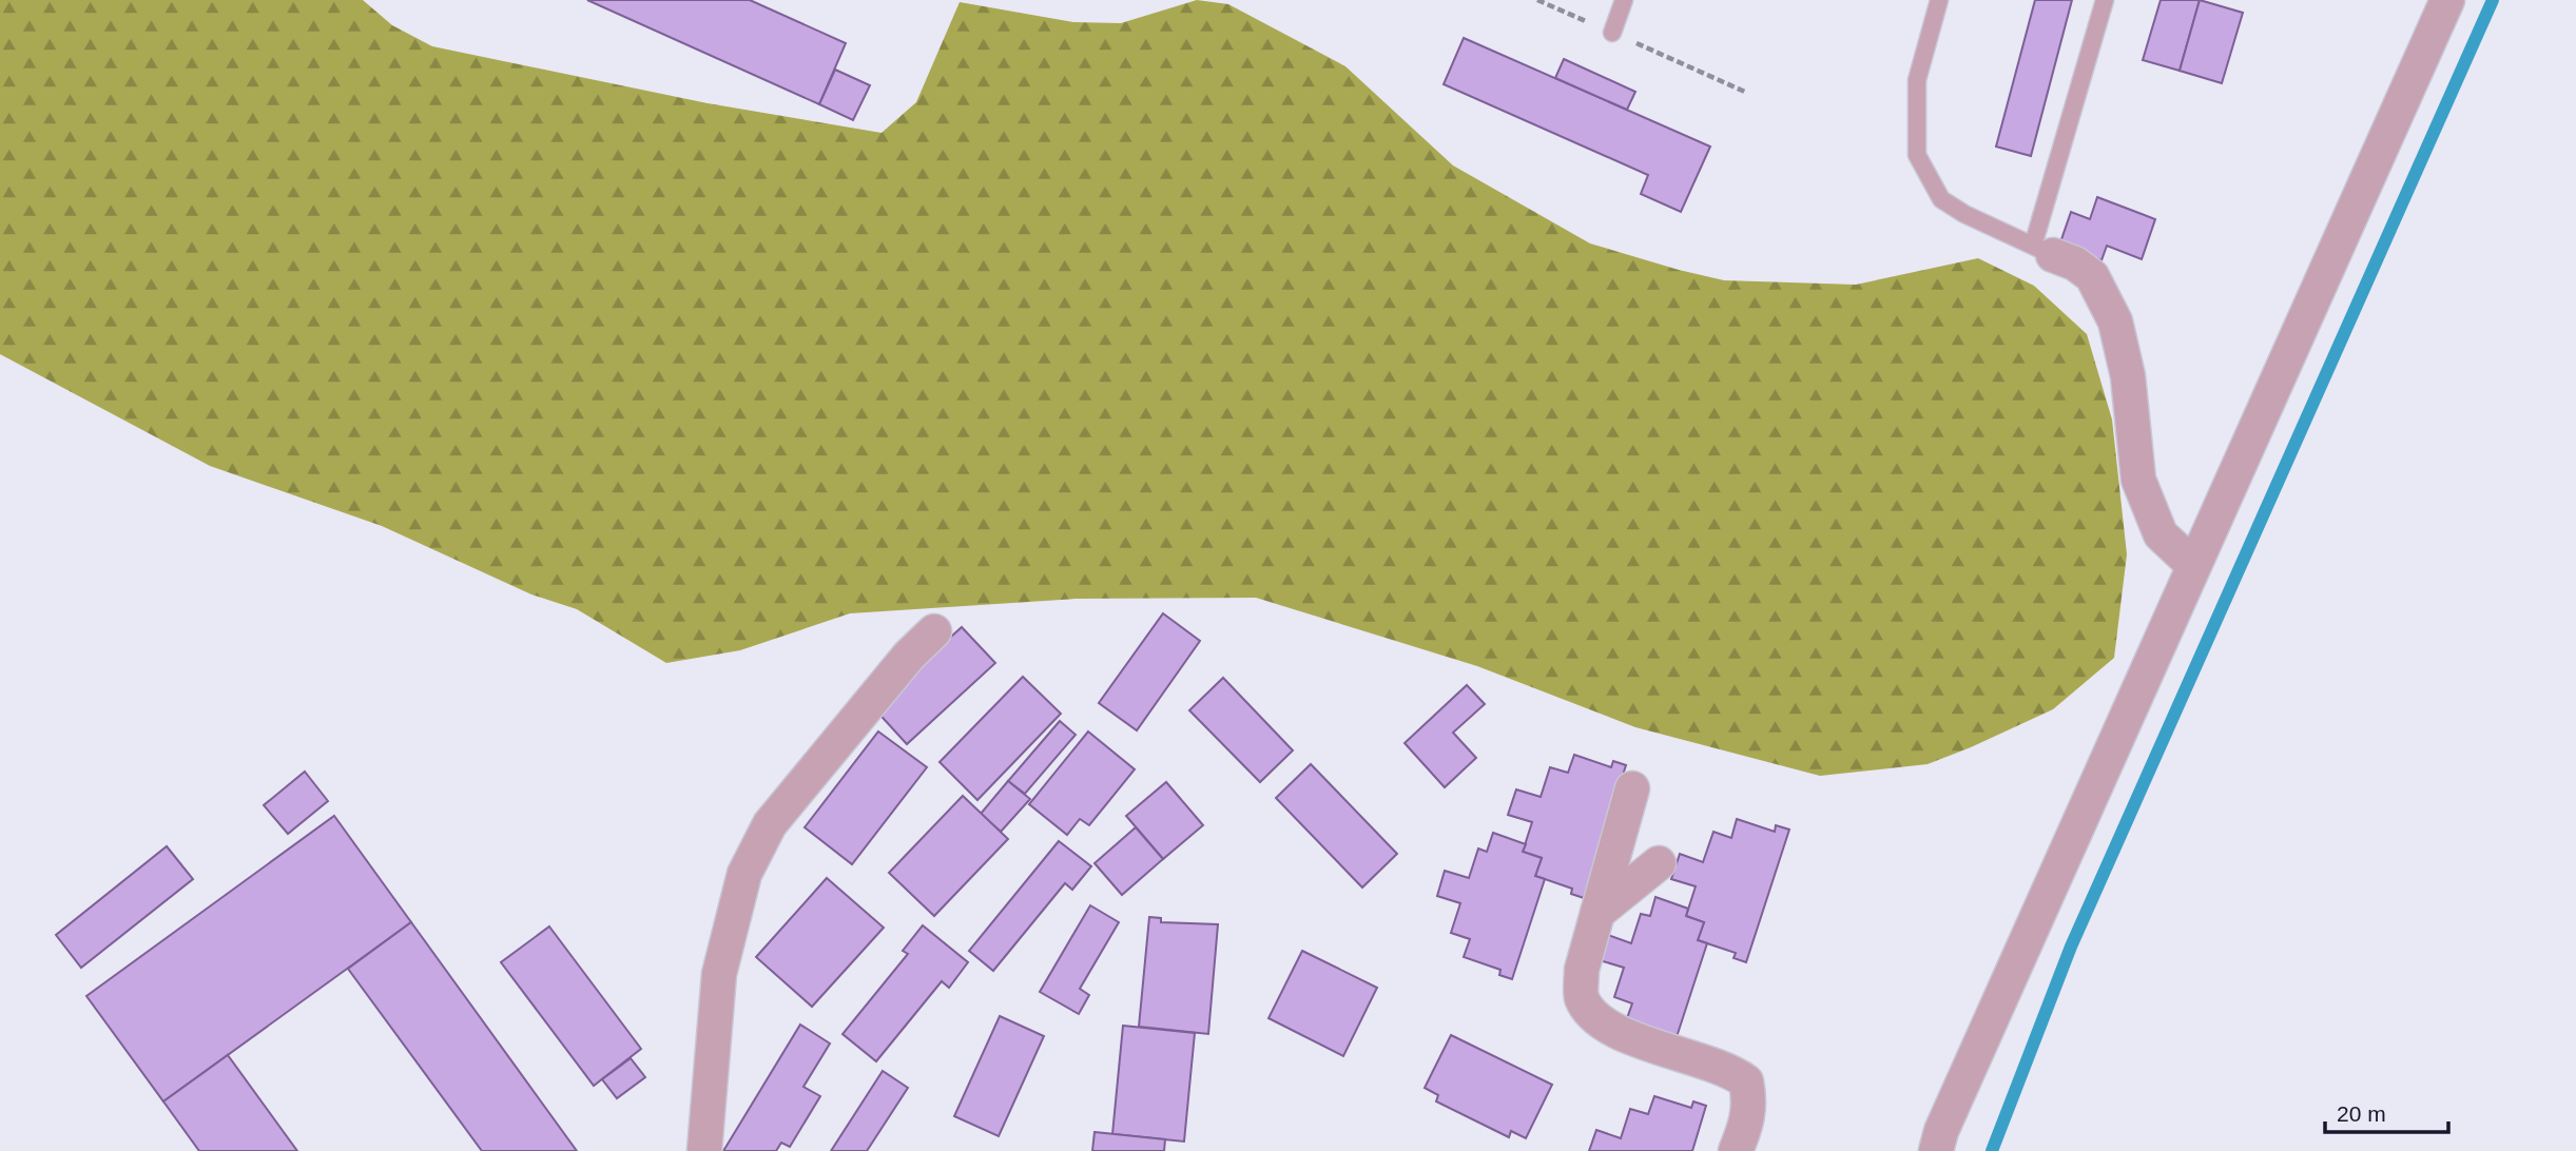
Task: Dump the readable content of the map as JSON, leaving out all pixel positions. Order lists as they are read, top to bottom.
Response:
{
  "scale_bar": "20 m"
}
